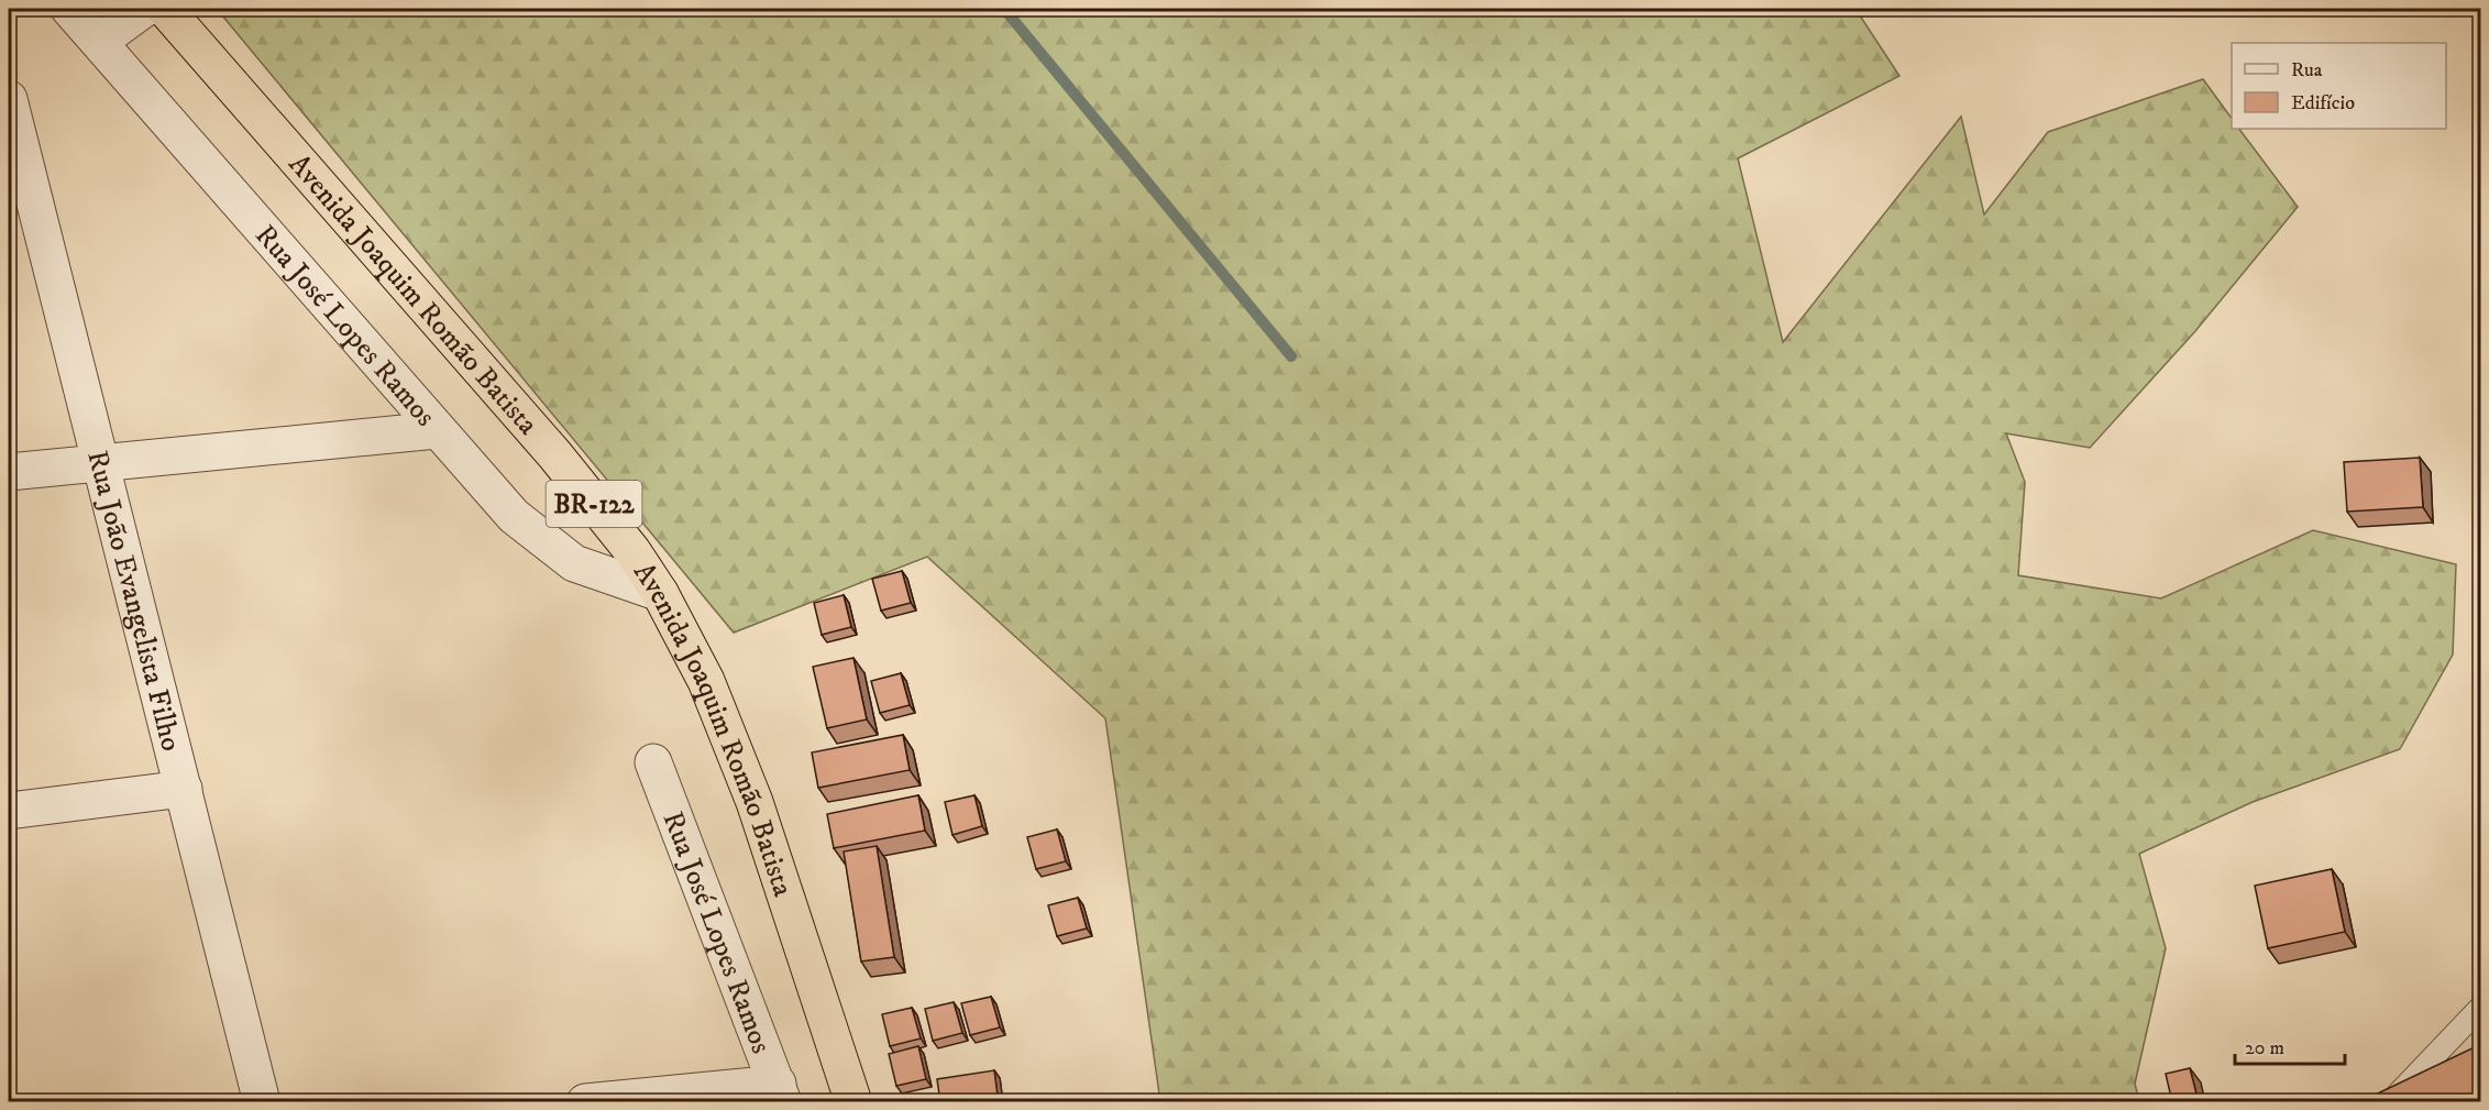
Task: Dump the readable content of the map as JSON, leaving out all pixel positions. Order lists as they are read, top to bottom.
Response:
{
  "streets": {
    "highway": ["Avenida Joaquim Romão Batista", "BR-122"],
    "street": ["Rua José Lopes Ramos", "Rua João Evangelista Filho"]
  },
  "crossings": [
    ["Avenida Joaquim Romão Batista", "Rua José Lopes Ramos"]
  ],
  "legend": ["Rua", "Edifício"],
  "scale_bar": "20 m"
}
